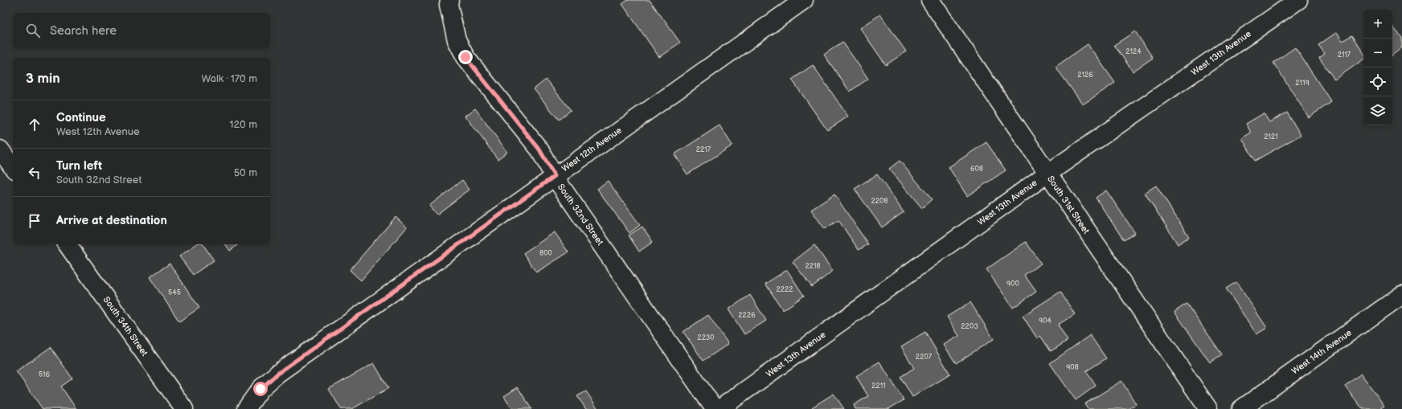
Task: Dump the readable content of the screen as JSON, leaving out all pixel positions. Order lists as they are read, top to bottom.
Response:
{
  "streets": {
    "street": [
      "West 13th Avenue",
      "West 12th Avenue",
      "South 31st Street",
      "South 32nd Street",
      "South 34th Street",
      "West 14th Avenue"
    ]
  },
  "crossings": [
    ["West 13th Avenue", "South 31st Street"],
    ["West 12th Avenue", "South 32nd Street"]
  ],
  "house_numbers": [
    "2124",
    "2117",
    "2126",
    "2119",
    "2121",
    "2217",
    "608",
    "2208",
    "800",
    "2218",
    "900",
    "2222",
    "545",
    "2226",
    "904",
    "2203",
    "2230",
    "2207",
    "908",
    "516",
    "2211"
  ],
  "page": {
    "map_buttons": ["+", "−"],
    "search": "Search here",
    "heading": ["3 min", "Walk · 170 m"],
    "list": [
      ["Continue", "West 12th Avenue", "120 m"],
      ["Turn left", "South 32nd Street", "50 m"],
      "Arrive at destination"
    ]
  }
}
